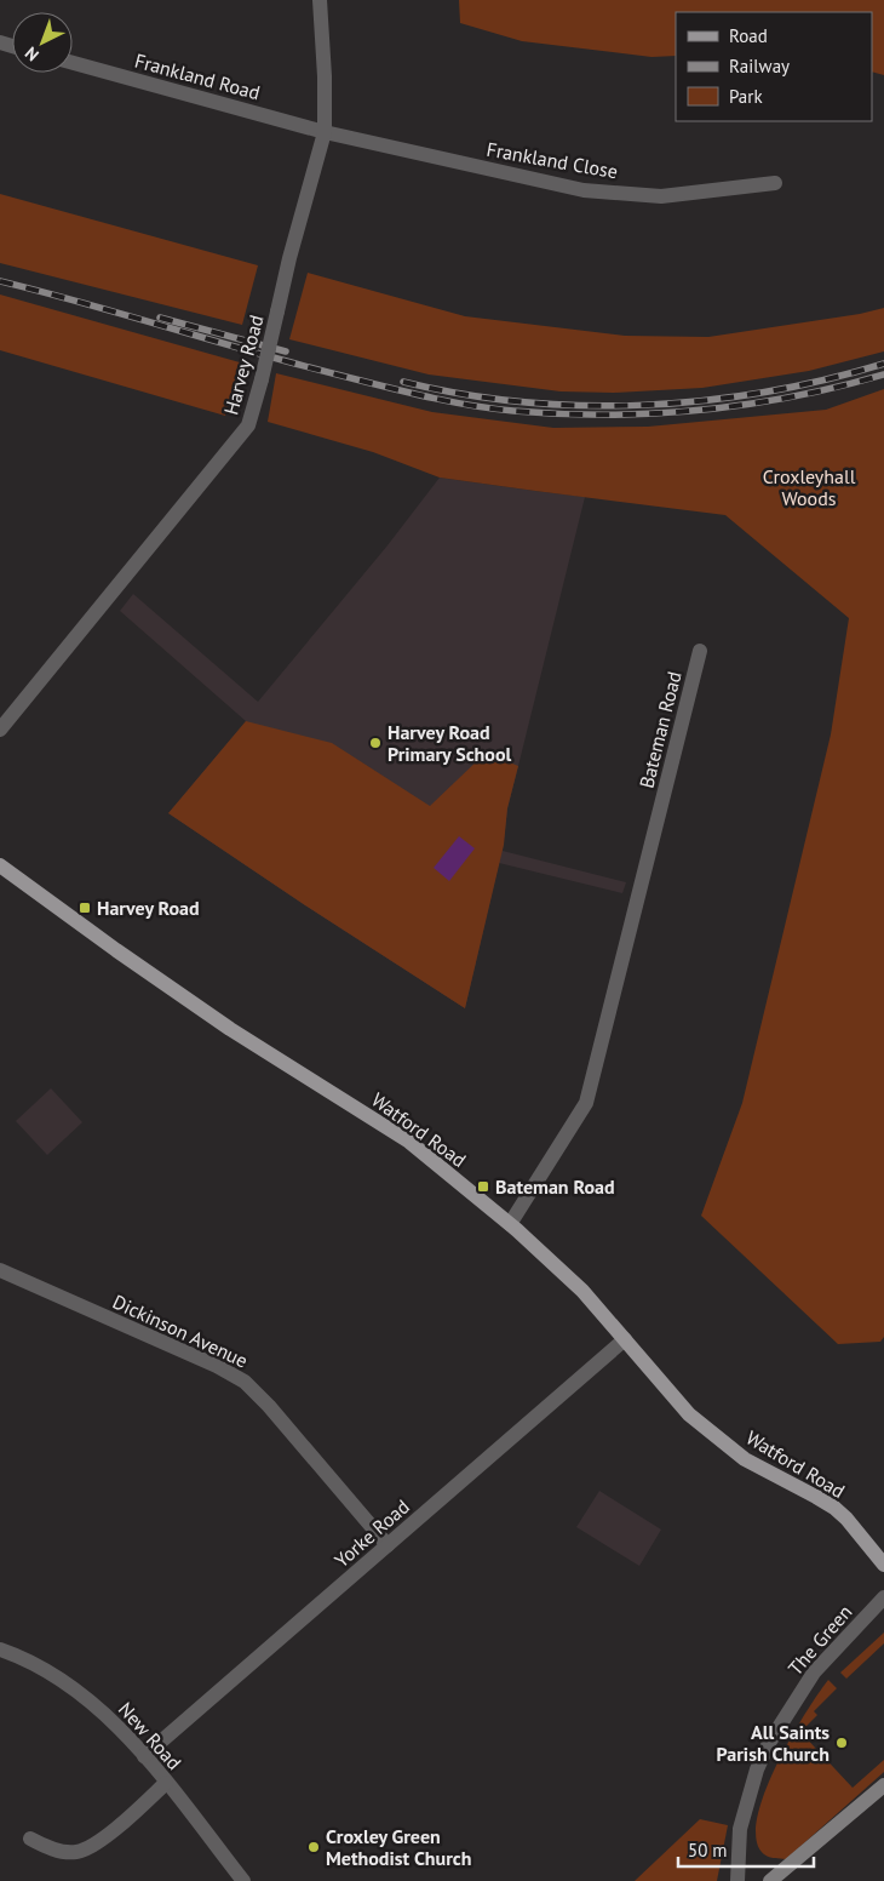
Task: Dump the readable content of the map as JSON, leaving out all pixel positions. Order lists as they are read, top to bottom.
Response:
{
  "streets": {
    "main road": ["Watford Road"],
    "street": [
      "Frankland Road",
      "Frankland Close",
      "Harvey Road",
      "Bateman Road",
      "Dickinson Avenue",
      "Yorke Road",
      "The Green",
      "New Road"
    ]
  },
  "crossings": [
    ["Frankland Road", "Frankland Close"],
    ["Frankland Road", "Harvey Road"],
    ["Frankland Close", "Harvey Road"],
    ["Bateman Road", "Watford Road"],
    ["Watford Road", "Yorke Road"],
    ["Dickinson Avenue", "Yorke Road"],
    ["Yorke Road", "New Road"]
  ],
  "parks": ["Croxleyhall Woods"],
  "places": {
    "other": ["Harvey Road Primary School", "All Saints Parish Church", "Croxley Green Methodist Church"],
    "transit": ["Harvey Road", "Bateman Road"]
  },
  "legend": ["Road", "Railway", "Park"],
  "scale_bar": "50 m",
  "north": "bottom left"
}
